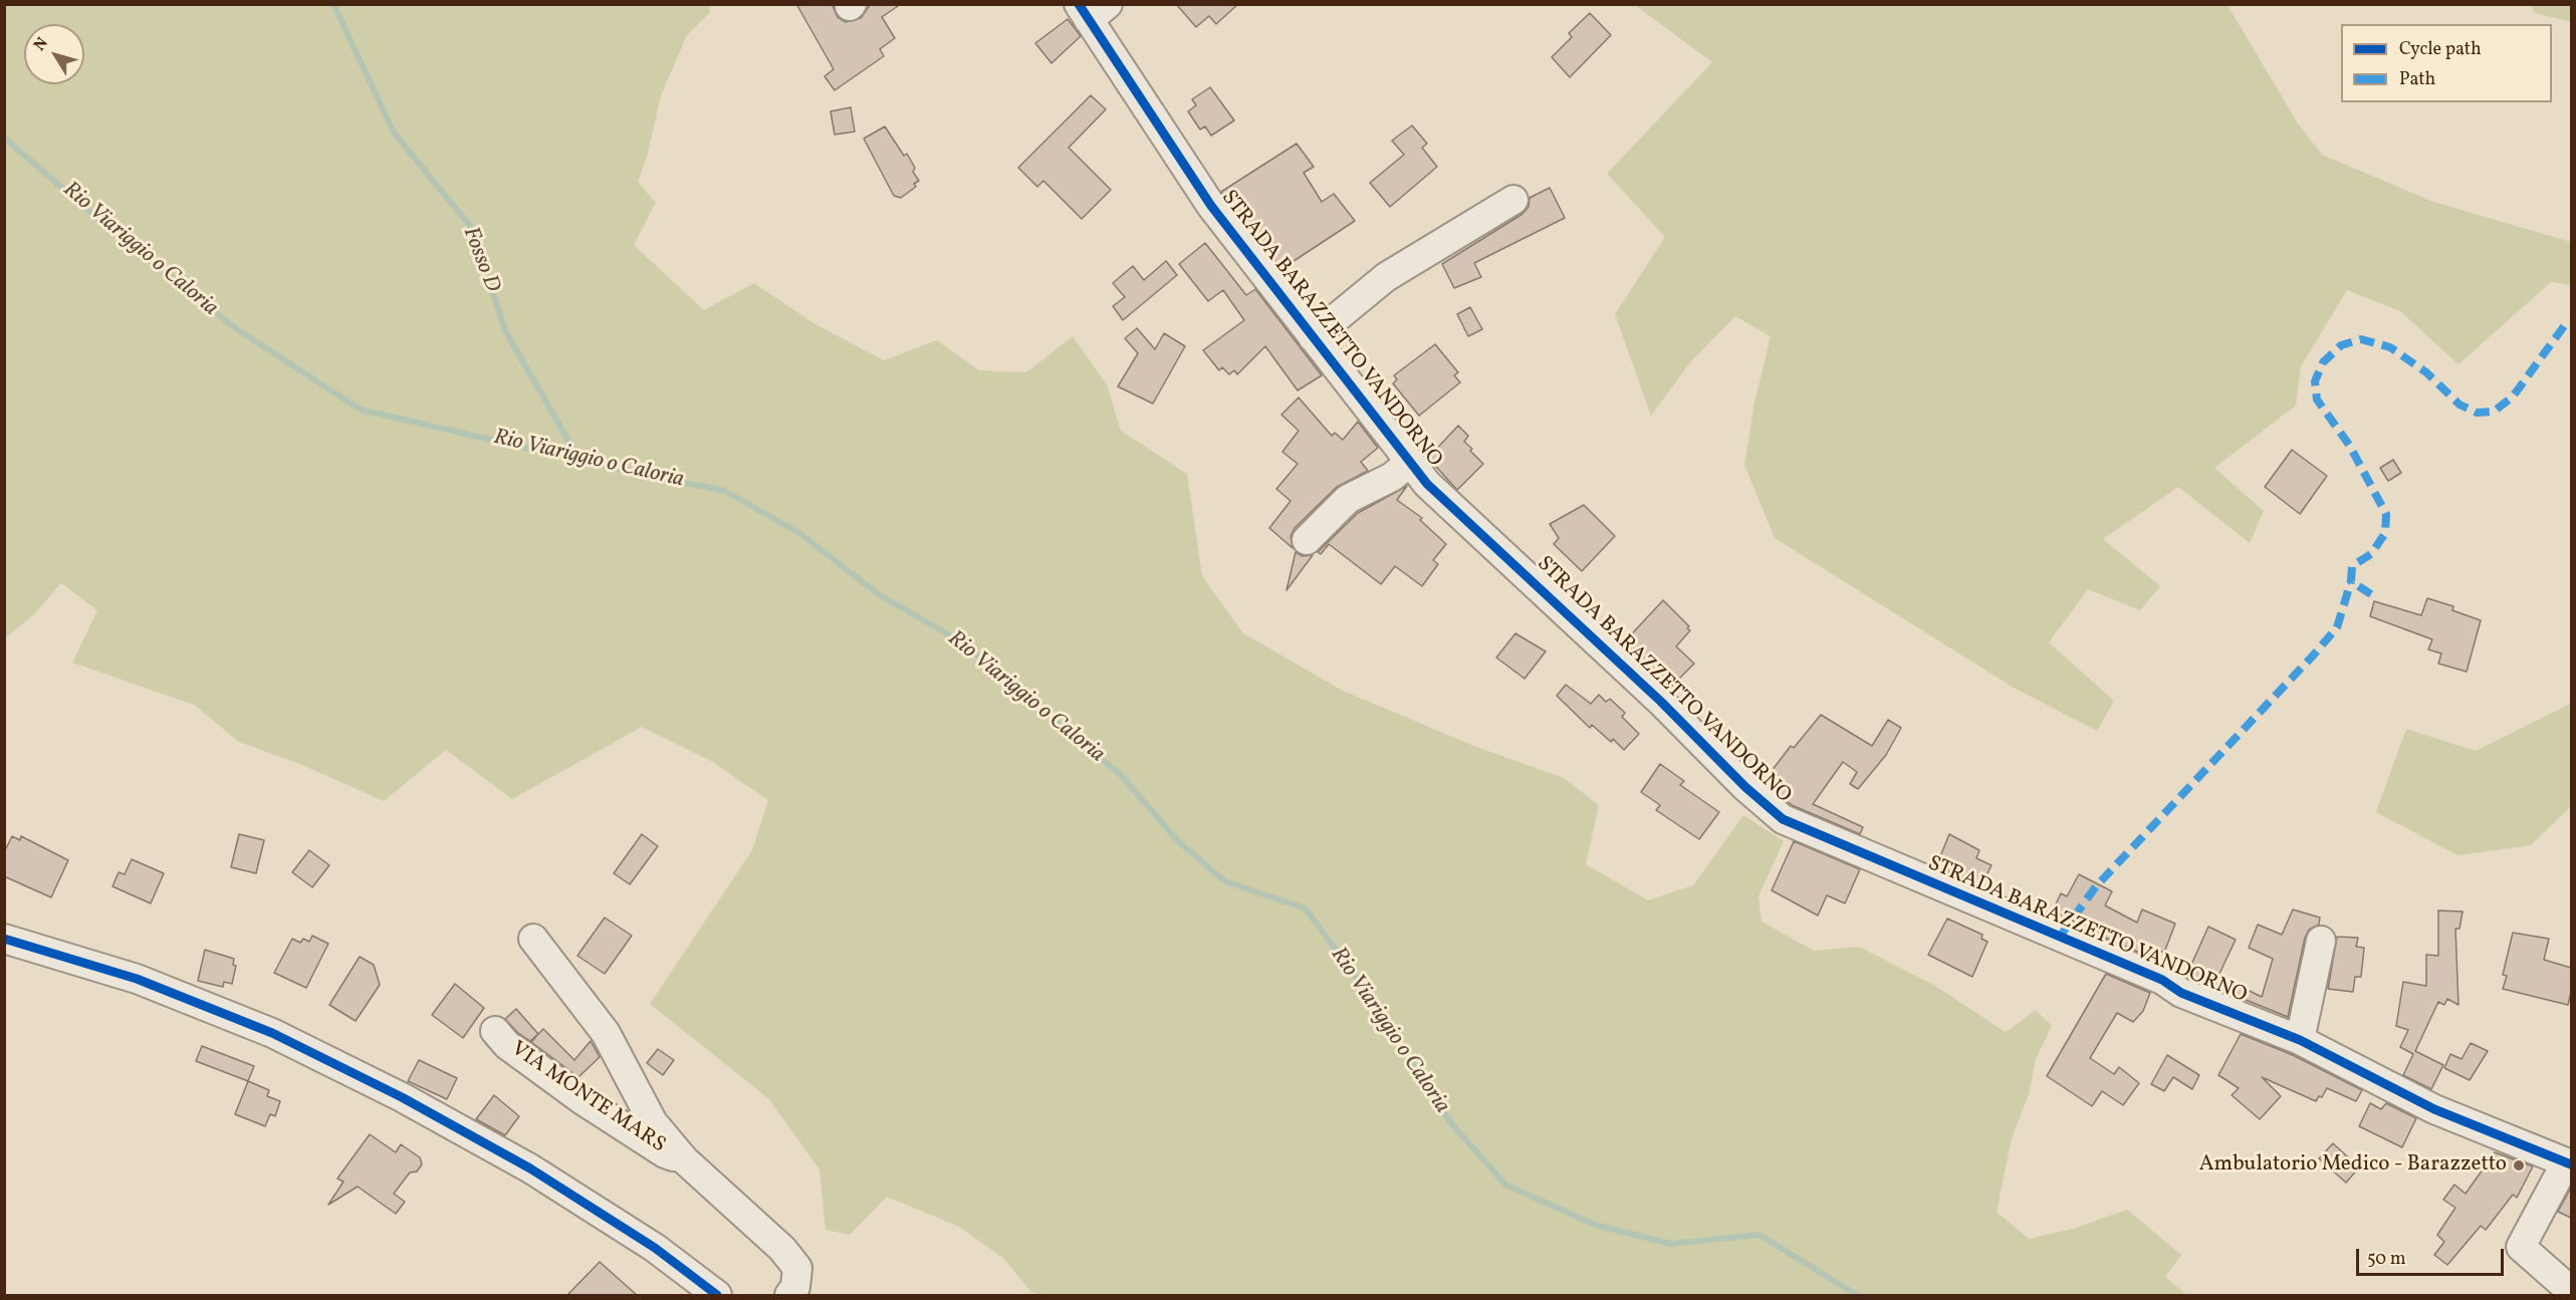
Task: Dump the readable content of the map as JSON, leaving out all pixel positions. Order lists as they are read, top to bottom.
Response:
{
  "streets": {
    "street": ["STRADA BARAZZETTO VANDORNO", "VIA MONTE MARS"]
  },
  "water": ["Rio Viariggio o Caloria", "Fosso D"],
  "places": ["Ambulatorio Medico - Barazzetto"],
  "legend": ["Cycle path", "Path"],
  "scale_bar": "50 m",
  "north": "top left"
}
